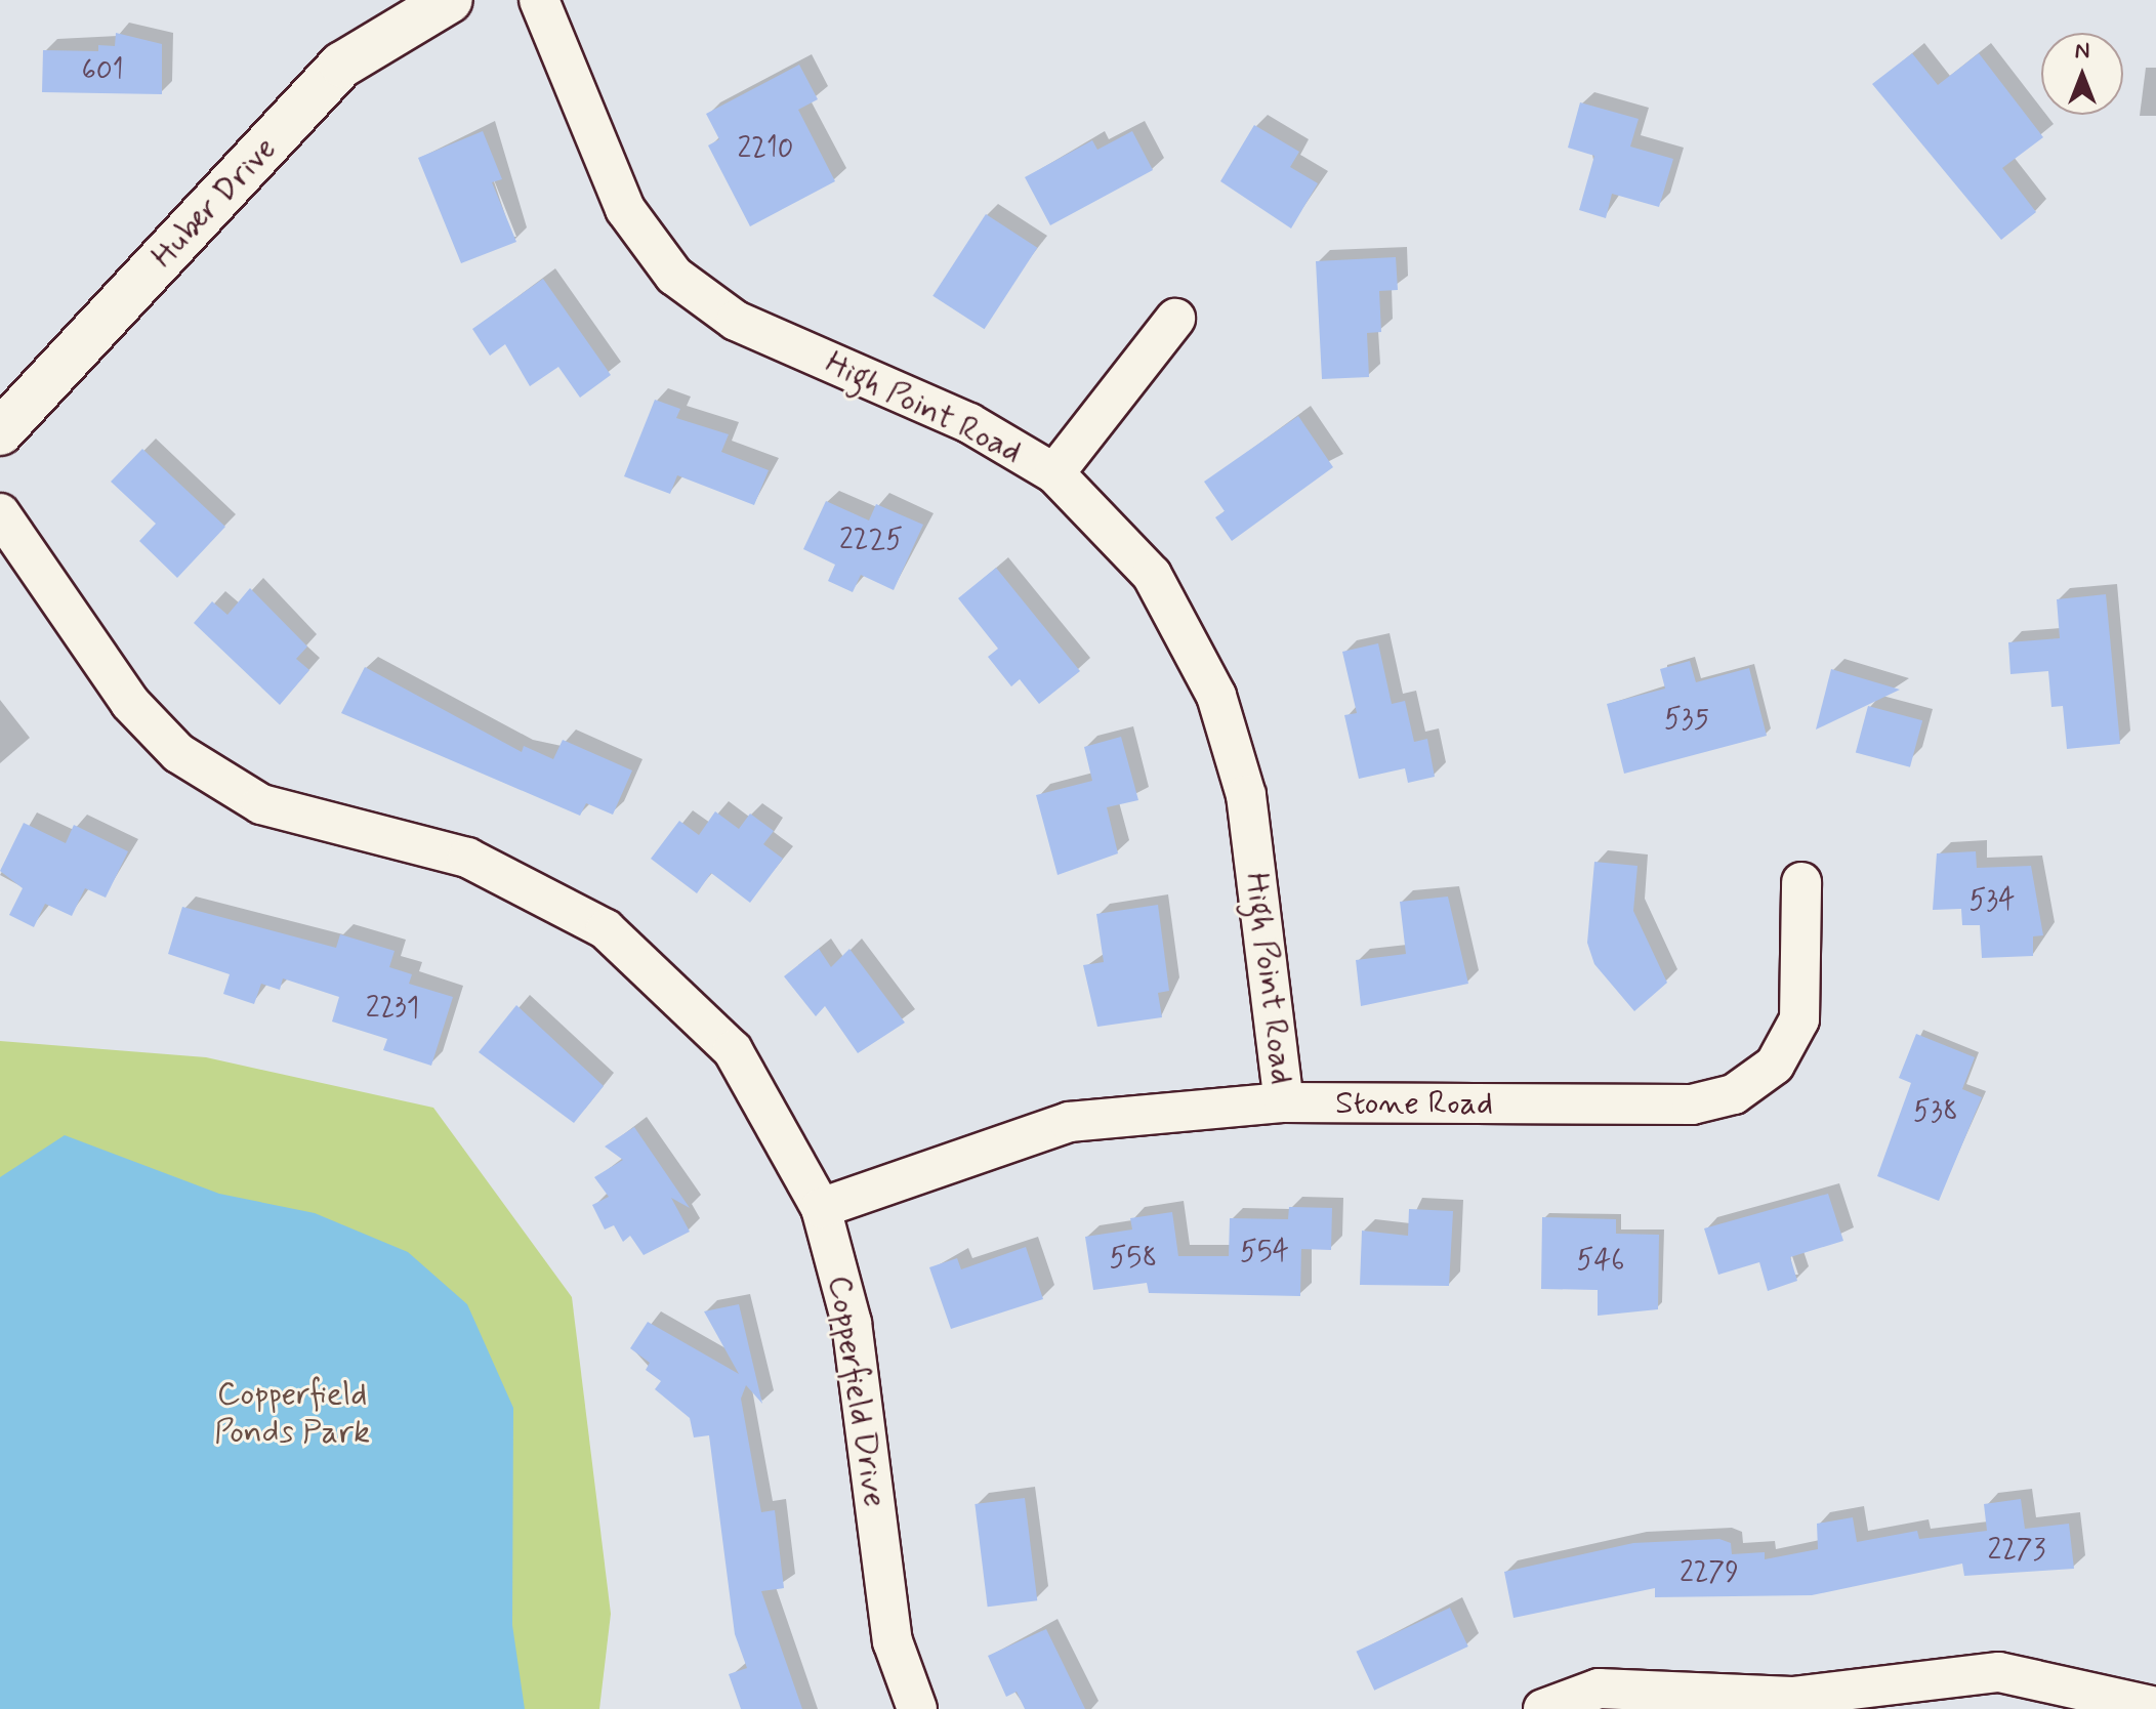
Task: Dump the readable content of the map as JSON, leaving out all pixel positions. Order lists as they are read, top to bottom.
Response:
{
  "streets": {
    "street": [
      "Huber Drive",
      "High Point Road",
      "Stone Road",
      "Copperfield Drive"
    ]
  },
  "crossings": [
    ["High Point Road", "Stone Road"],
    ["Stone Road", "Copperfield Drive"]
  ],
  "parks": ["Copperfield Ponds Park"],
  "house_numbers": [
    "601",
    "2210",
    "2225",
    "535",
    "534",
    "2231",
    "538",
    "554",
    "558",
    "546",
    "2273",
    "2279"
  ],
  "north": "top"
}
